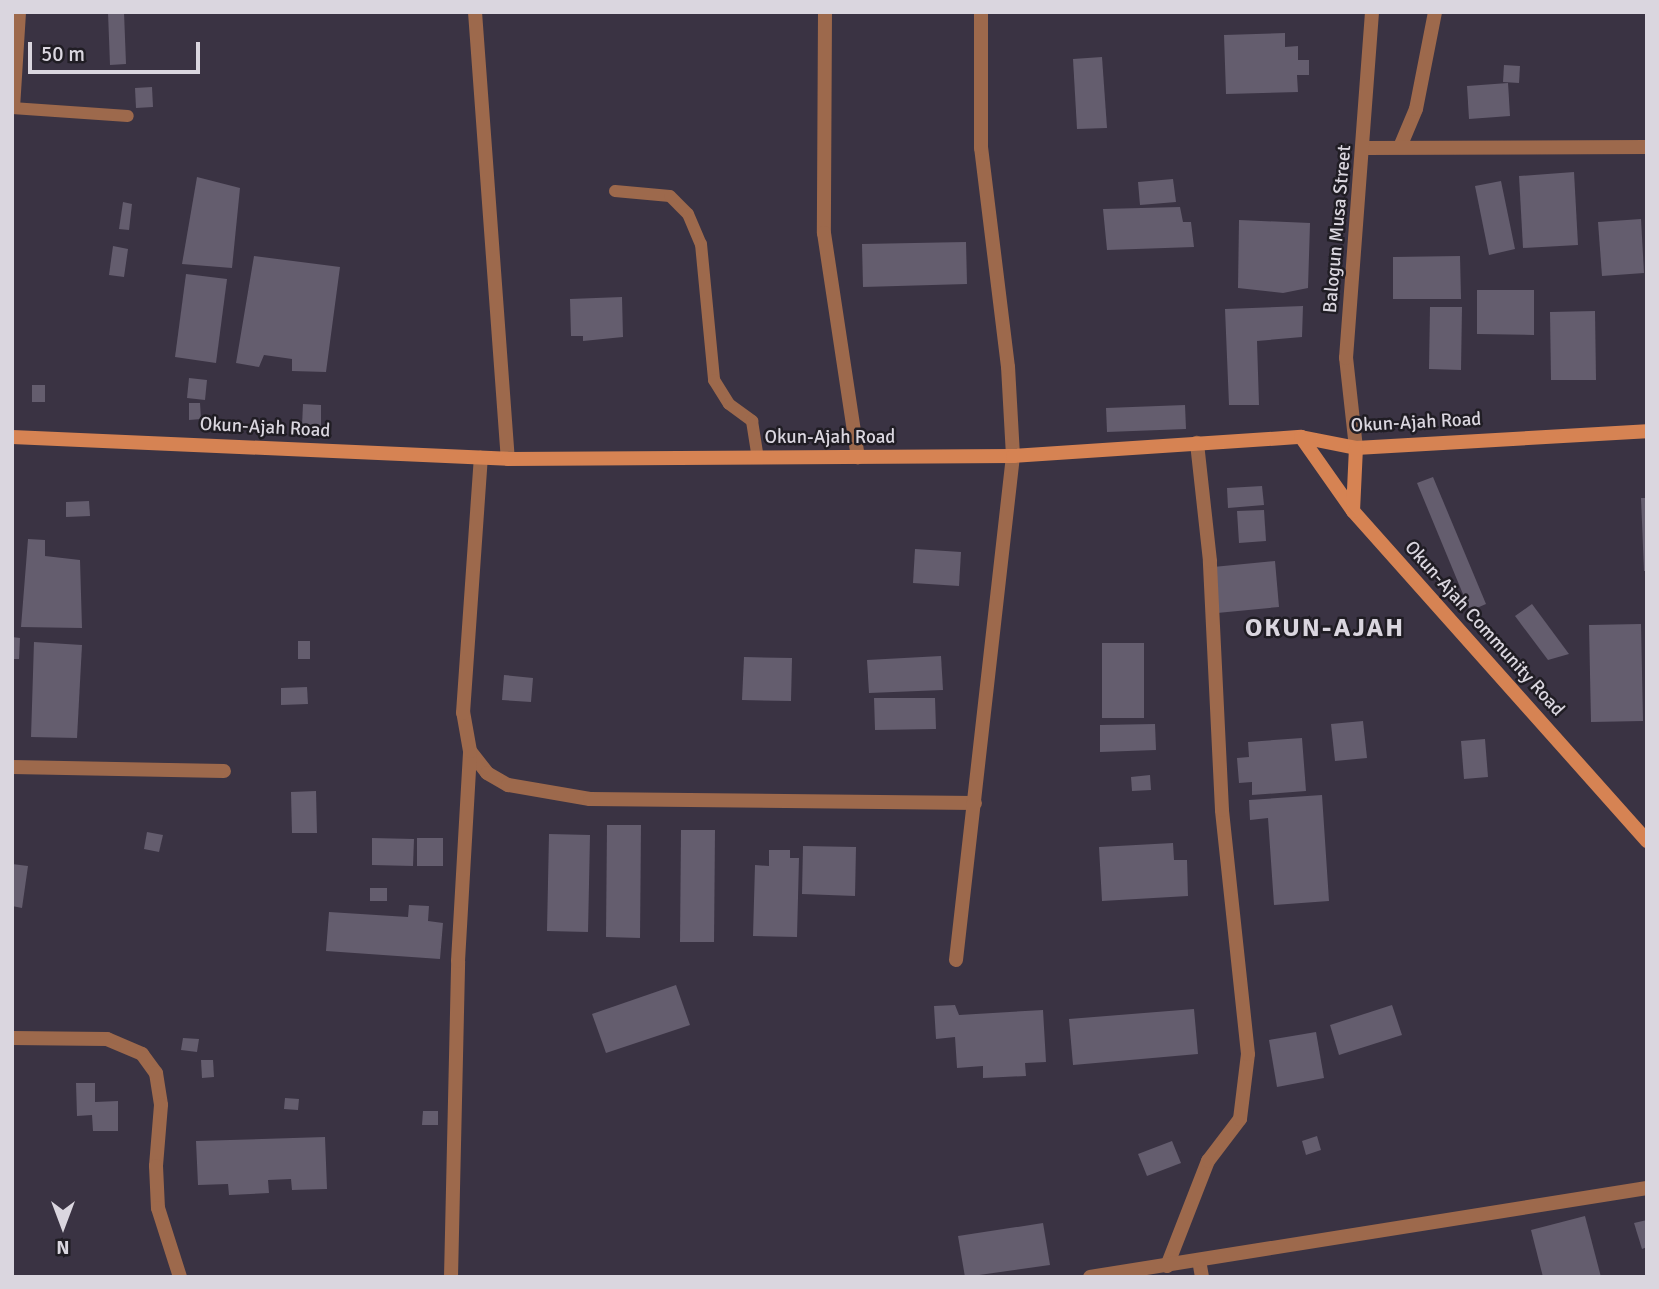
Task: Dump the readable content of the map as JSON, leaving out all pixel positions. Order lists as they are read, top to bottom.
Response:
{
  "streets": {
    "main road": ["Okun-Ajah Road", "Okun-Ajah Community Road"],
    "street": ["Balogun Musa Street"]
  },
  "crossings": [
    ["Balogun Musa Street", "Okun-Ajah Road"],
    ["Okun-Ajah Road", "Okun-Ajah Community Road"]
  ],
  "districts": ["OKUN-AJAH"],
  "scale_bar": "50 m",
  "north": "bottom"
}
